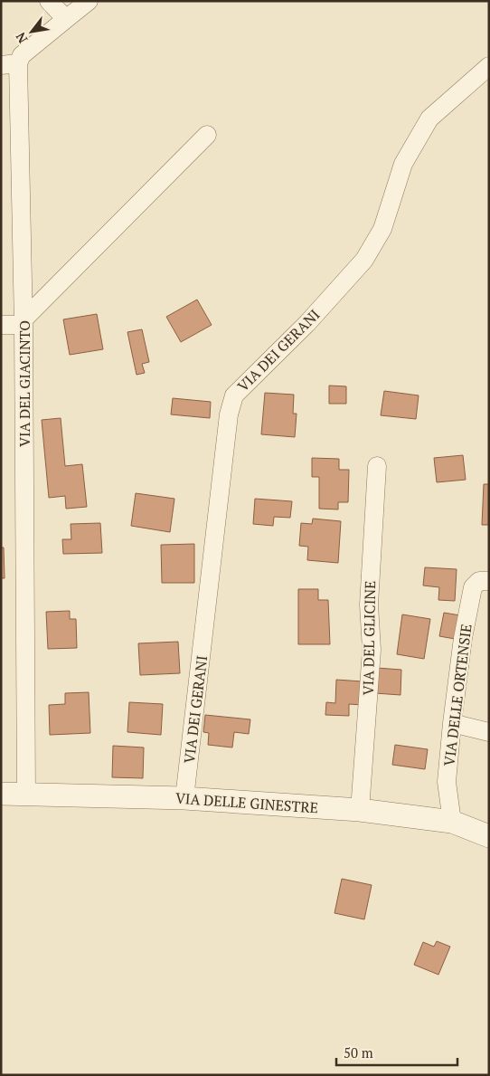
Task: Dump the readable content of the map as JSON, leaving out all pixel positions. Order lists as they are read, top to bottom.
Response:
{
  "streets": {
    "street": [
      "VIA DEI GERANI",
      "VIA DEL GIACINTO",
      "VIA DEL GLICINE",
      "VIA DELLE ORTENSIE",
      "VIA DELLE GINESTRE"
    ]
  },
  "crossings": [
    ["VIA DEI GERANI", "VIA DELLE GINESTRE"],
    ["VIA DEL GIACINTO", "VIA DELLE GINESTRE"],
    ["VIA DEL GLICINE", "VIA DELLE GINESTRE"],
    ["VIA DELLE ORTENSIE", "VIA DELLE GINESTRE"]
  ],
  "scale_bar": "50 m",
  "north": "bottom left"
}
